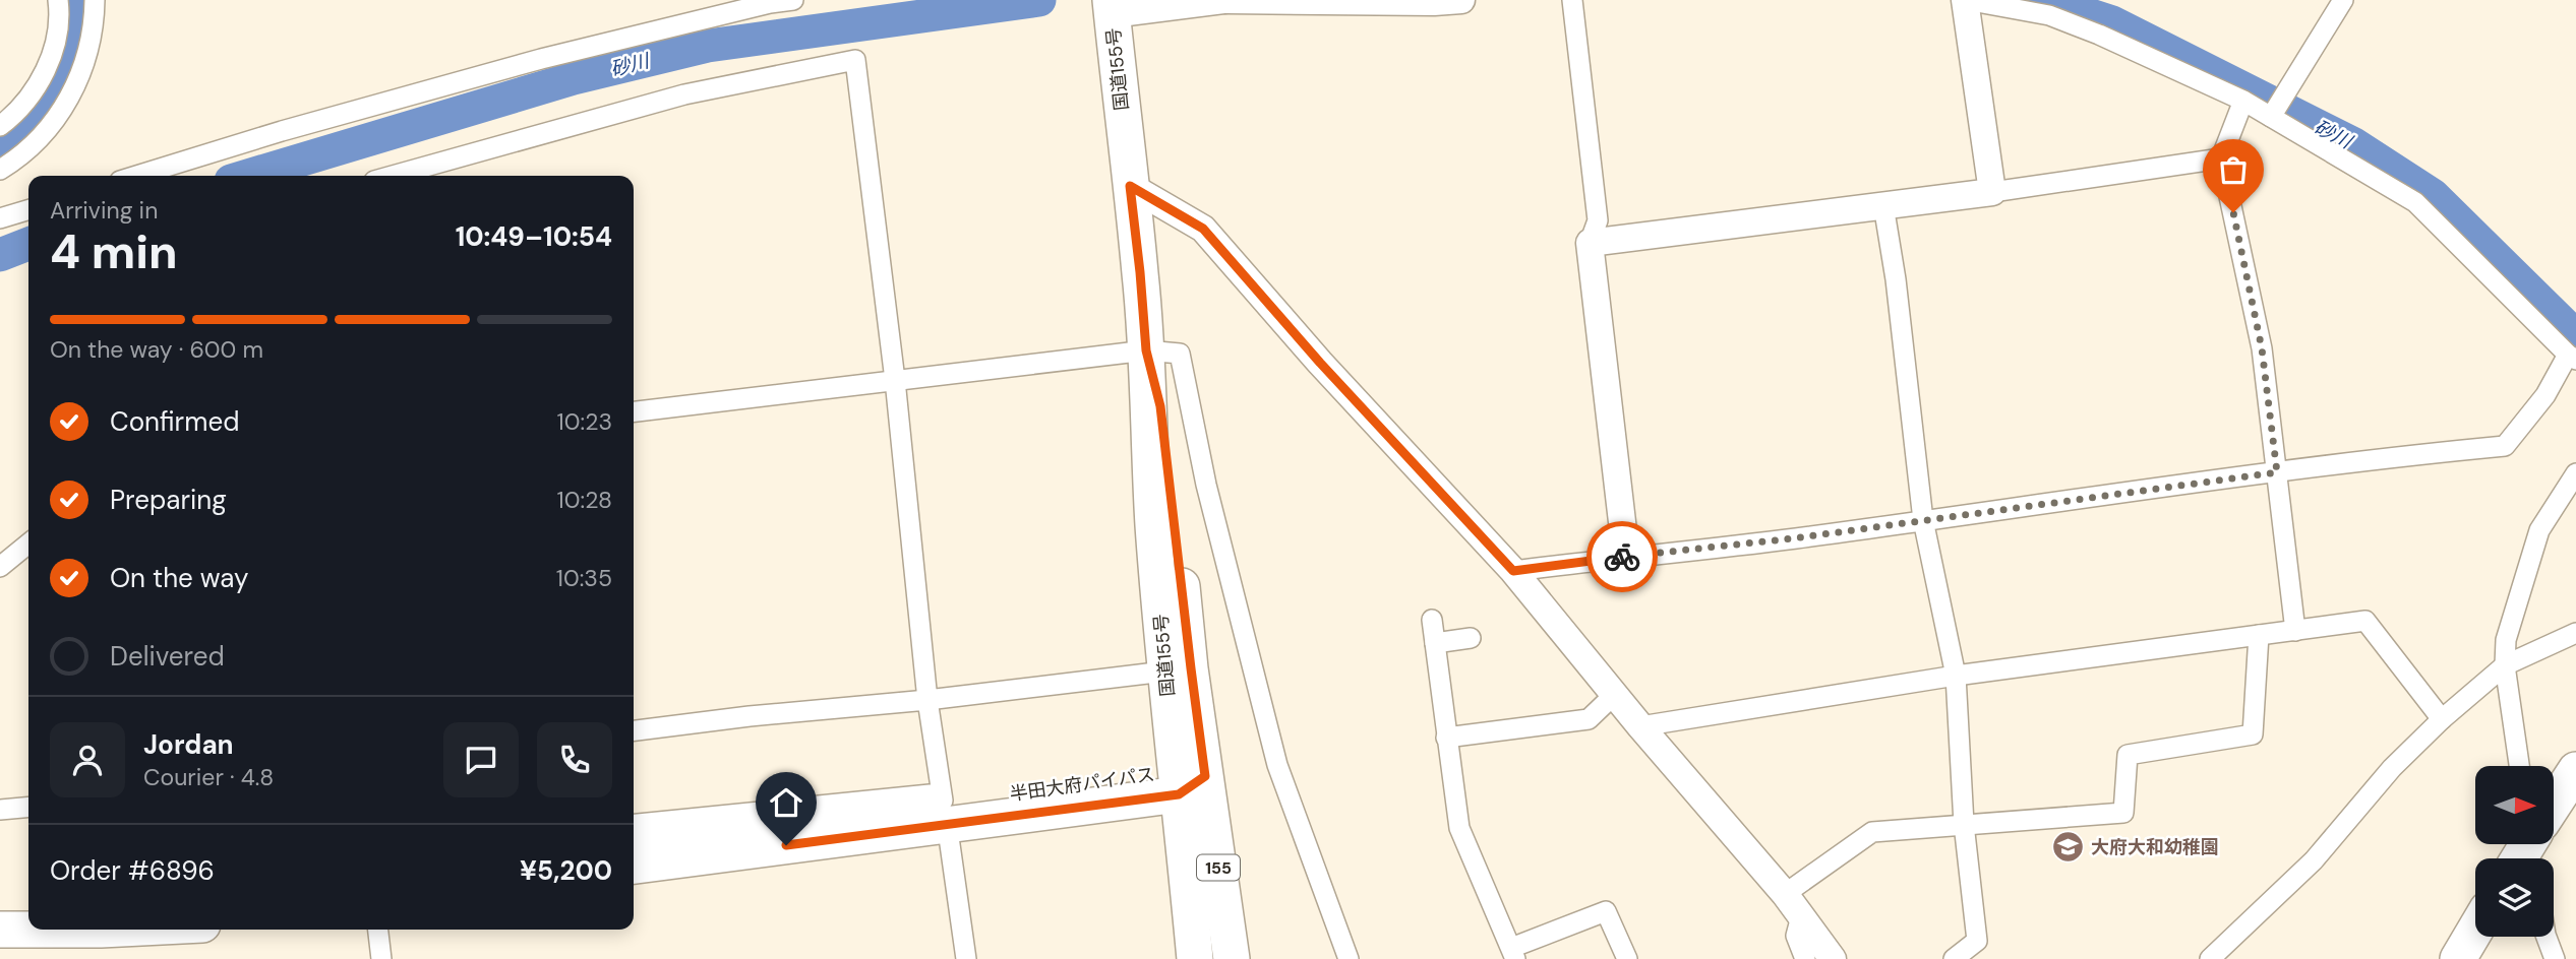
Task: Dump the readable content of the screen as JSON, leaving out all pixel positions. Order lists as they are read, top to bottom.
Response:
{
  "streets": {
    "highway": ["国道155号", "半田大府パイパス", "155"]
  },
  "crossings": [
    ["国道155号", "半田大府パイパス"]
  ],
  "water": ["砂川"],
  "places": {
    "school or university": ["大府大和幼稚園"]
  },
  "north": "right",
  "page": {
    "heading": ["4 min", "Arriving in", "10:49–10:54"],
    "panel": [
      "Jordan",
      "Courier · 4.8",
      "Order #6896",
      "¥5,200"
    ],
    "bar": "On the way · 600 m",
    "list": [
      ["Confirmed", "10:23"],
      ["Preparing", "10:28"],
      ["On the way", "10:35"],
      "Delivered"
    ]
  }
}
